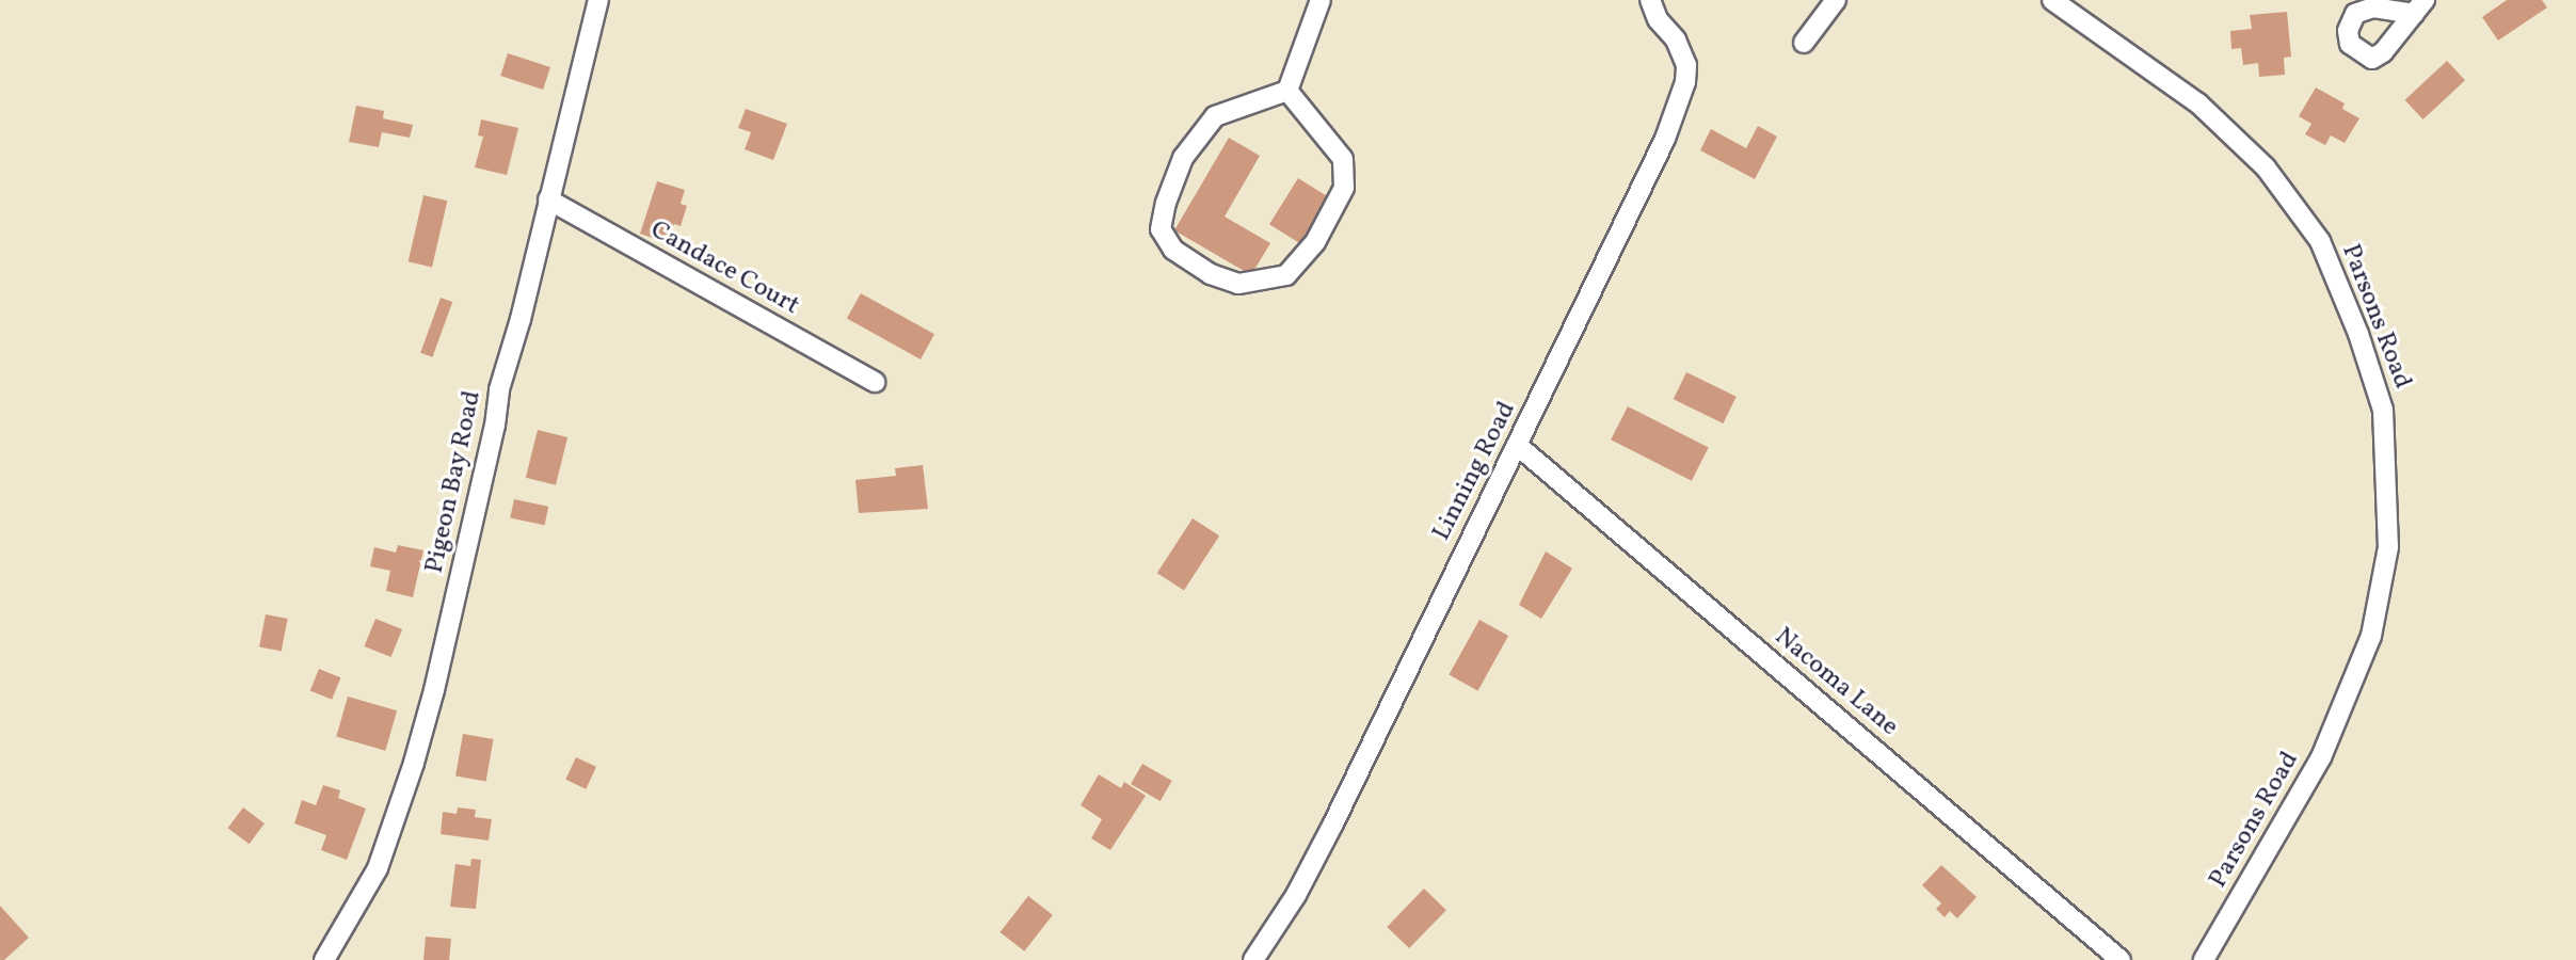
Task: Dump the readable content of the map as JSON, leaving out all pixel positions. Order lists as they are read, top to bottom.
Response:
{
  "streets": {
    "street": [
      "Candace Court",
      "Parsons Road",
      "Linning Road",
      "Pigeon Bay Road",
      "Nacoma Lane"
    ]
  },
  "crossings": [
    ["Candace Court", "Pigeon Bay Road"],
    ["Linning Road", "Nacoma Lane"]
  ]
}
